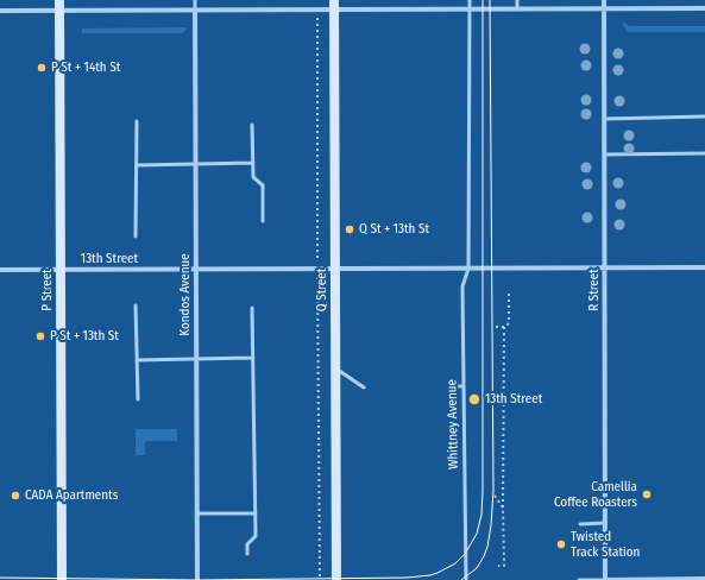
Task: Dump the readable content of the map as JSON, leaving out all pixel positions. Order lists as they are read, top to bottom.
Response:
{
  "streets": {
    "main road": ["P Street", "Q Street"],
    "street": ["13th Street", "R Street", "Kondos Avenue"],
    "lane": ["Whittney Avenue"]
  },
  "crossings": [
    ["13th Street", "P Street"],
    ["13th Street", "Q Street"],
    ["13th Street", "R Street"],
    ["13th Street", "Kondos Avenue"],
    ["13th Street", "Whittney Avenue"]
  ],
  "places": [
    "P St + 14th St",
    "Q St + 13th St",
    "P St + 13th St",
    "13th Street",
    "Camellia Coffee Roasters",
    "CADA Apartments",
    "Twisted Track Station"
  ]
}
